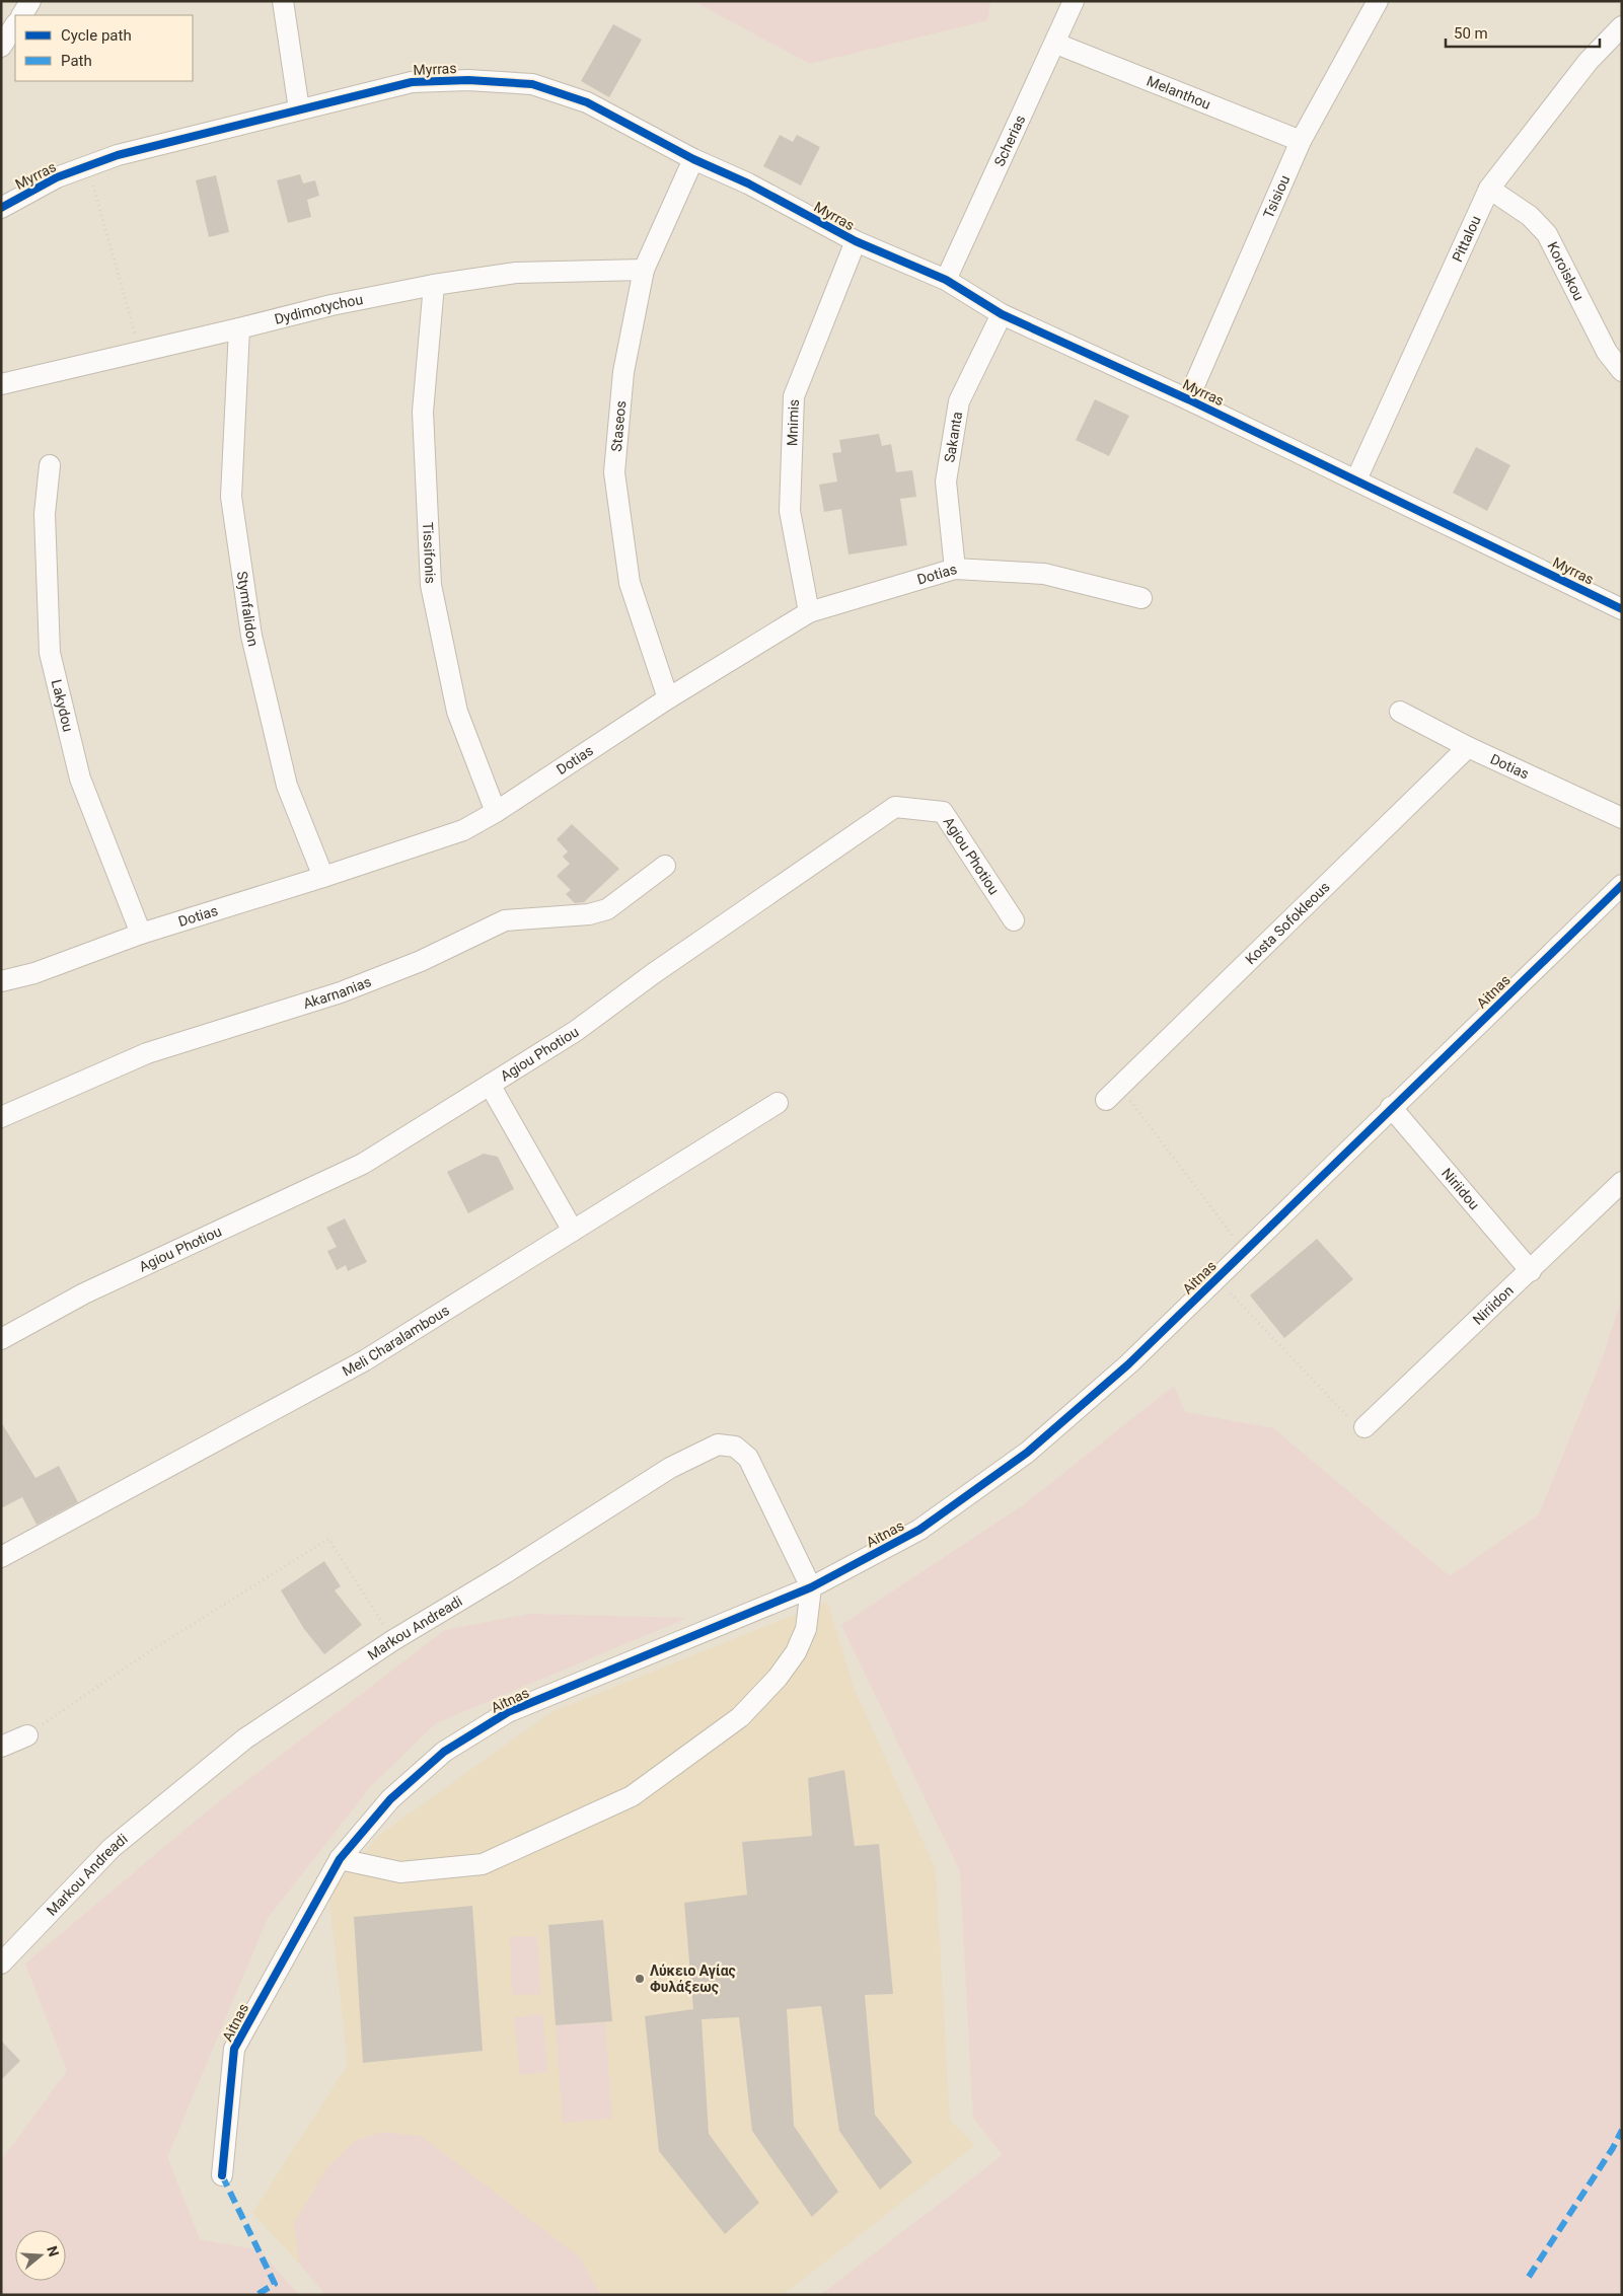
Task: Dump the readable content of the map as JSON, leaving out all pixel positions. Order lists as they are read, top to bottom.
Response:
{
  "streets": {
    "street": [
      "Myrras",
      "Melanthou",
      "Scherias",
      "Tsisiou",
      "Pittalou",
      "Koroiskou",
      "Dydimotychou",
      "Mnimis",
      "Staseos",
      "Sakanta",
      "Tissifonis",
      "Dotias",
      "Stymfalidon",
      "Lakydou",
      "Agiou Photiou",
      "Kosta Sofokleous",
      "Akarnanias",
      "Aitnas",
      "Niriidou",
      "Niriidon",
      "Meli Charalambous",
      "Markou Andreadi"
    ]
  },
  "crossings": [
    ["Myrras", "Scherias"],
    ["Myrras", "Tsisiou"],
    ["Myrras", "Pittalou"],
    ["Myrras", "Mnimis"],
    ["Myrras", "Staseos"],
    ["Myrras", "Sakanta"],
    ["Melanthou", "Scherias"],
    ["Melanthou", "Tsisiou"],
    ["Pittalou", "Koroiskou"],
    ["Dydimotychou", "Staseos"],
    ["Dydimotychou", "Tissifonis"],
    ["Dydimotychou", "Stymfalidon"],
    ["Mnimis", "Dotias"],
    ["Staseos", "Dotias"],
    ["Sakanta", "Dotias"],
    ["Tissifonis", "Dotias"],
    ["Dotias", "Stymfalidon"],
    ["Dotias", "Lakydou"],
    ["Dotias", "Kosta Sofokleous"],
    ["Aitnas", "Niriidou"],
    ["Aitnas", "Markou Andreadi"],
    ["Niriidou", "Niriidon"]
  ],
  "places": ["Λύκειο Αγίας Φυλάξεως"],
  "legend": ["Cycle path", "Path"],
  "scale_bar": "50 m",
  "north": "right"
}
